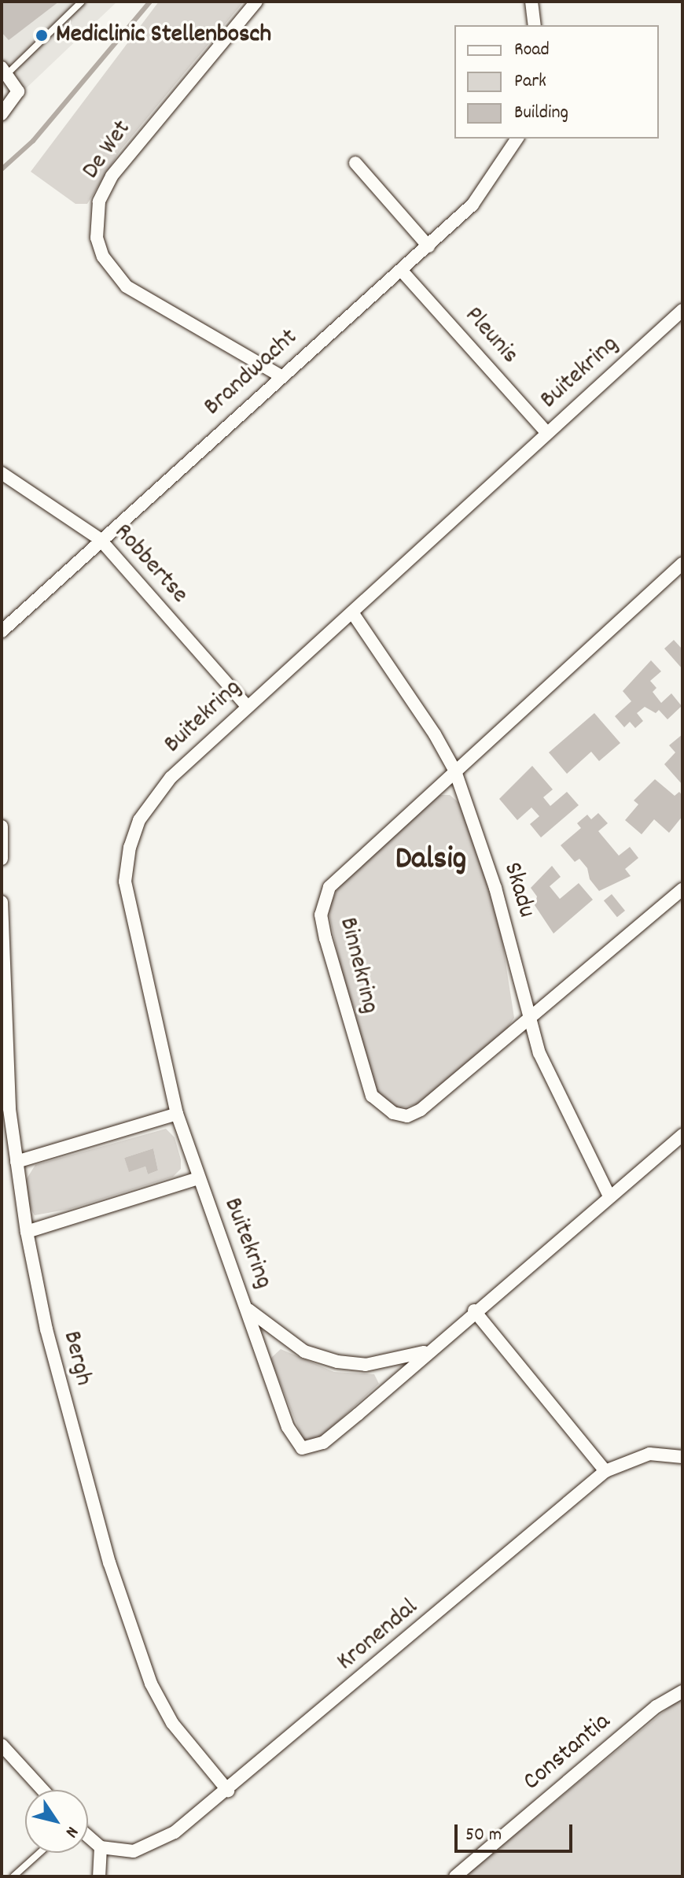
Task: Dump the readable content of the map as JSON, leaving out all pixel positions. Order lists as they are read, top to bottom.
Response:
{
  "streets": {
    "street": [
      "De Wet",
      "Pleunis",
      "Brandwacht",
      "Buitekring",
      "Robbertse",
      "Skadu",
      "Binnekring",
      "Bergh",
      "Kronendal",
      "Constantia"
    ]
  },
  "crossings": [
    ["De Wet", "Brandwacht"],
    ["Pleunis", "Brandwacht"],
    ["Pleunis", "Buitekring"],
    ["Brandwacht", "Robbertse"],
    ["Buitekring", "Robbertse"],
    ["Buitekring", "Skadu"],
    ["Skadu", "Binnekring"],
    ["Bergh", "Kronendal"]
  ],
  "districts": ["Dalsig"],
  "places": ["Mediclinic Stellenbosch"],
  "legend": ["Road", "Park", "Building"],
  "scale_bar": "50 m",
  "north": "bottom right"
}
